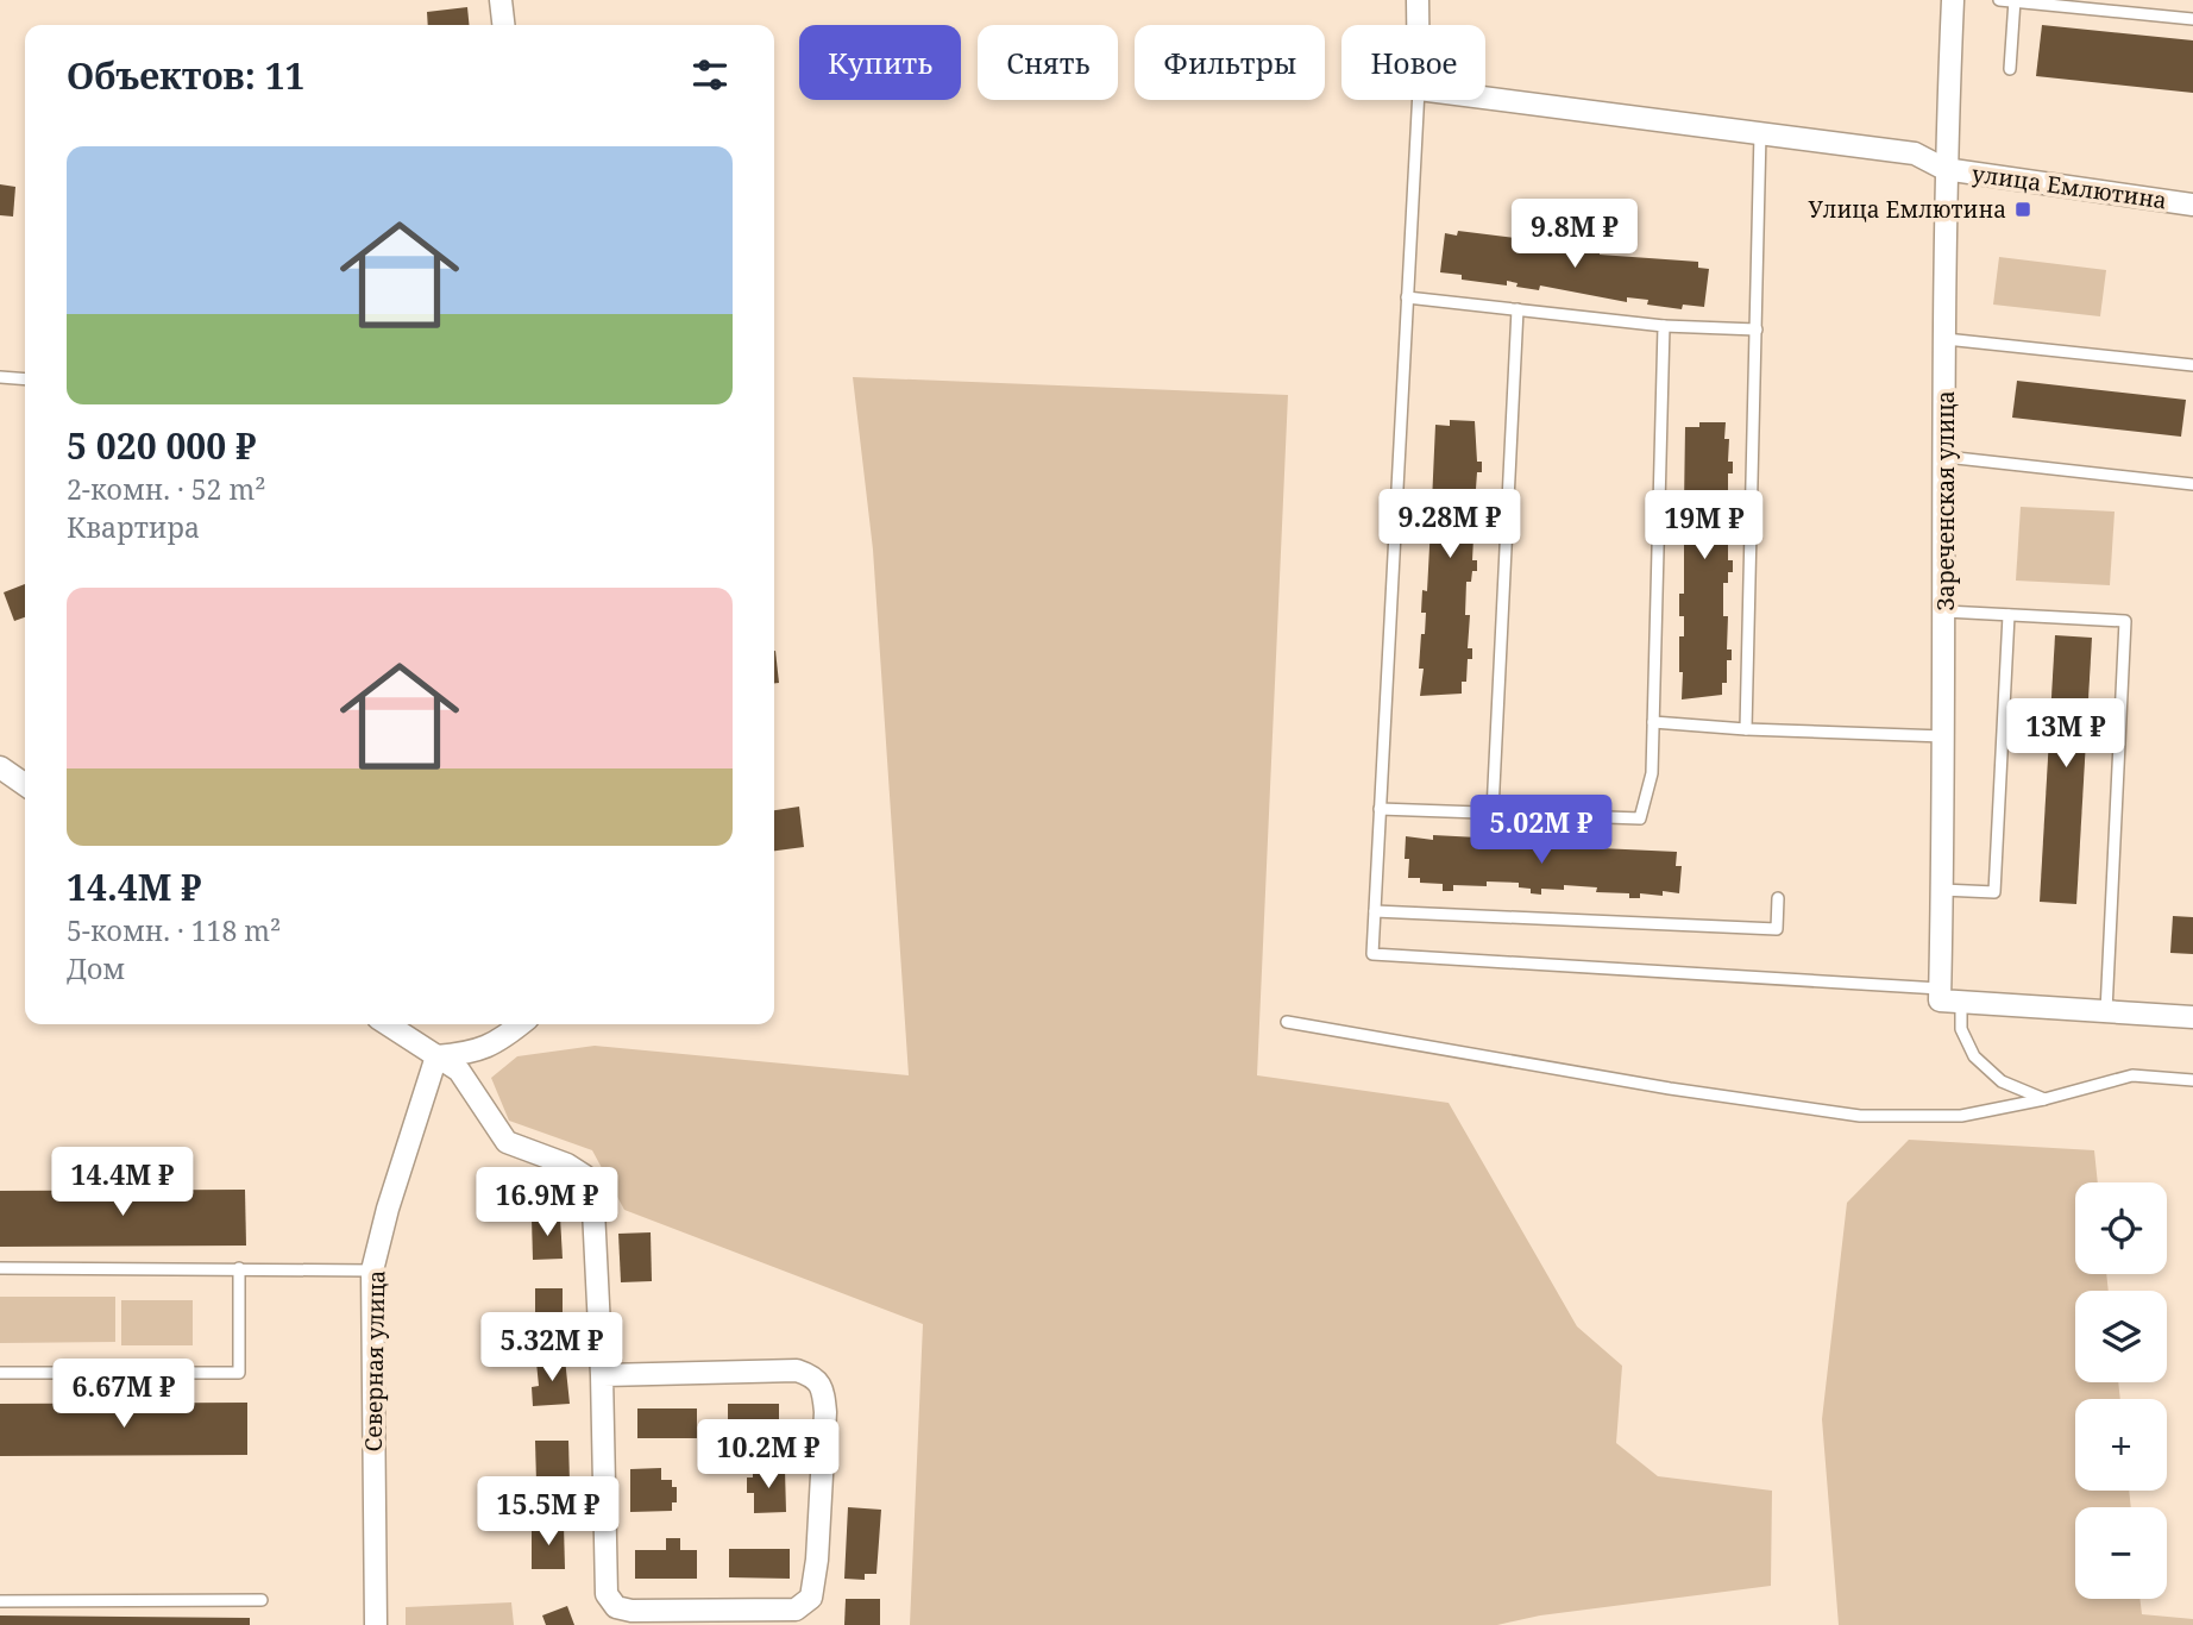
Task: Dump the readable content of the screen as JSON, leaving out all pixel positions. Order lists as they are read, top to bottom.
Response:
{
  "streets": {
    "street": ["улица Емлютина", "Зареченская улица", "Северная улица"]
  },
  "crossings": [
    ["улица Емлютина", "Зареченская улица"]
  ],
  "places": {
    "transit": ["Улица Емлютина"]
  },
  "page": {
    "chip": [
      "Купить",
      "Снять",
      "Фильтры",
      "Новое"
    ],
    "heading": "Объектов: 11",
    "list": [
      {
        "name": "5 020 000 ₽",
        "note": "2-комн. · 52 m² · Квартира"
      },
      {
        "name": "14.4M ₽",
        "note": "5-комн. · 118 m² · Дом"
      }
    ],
    "price": [
      "9.8M ₽",
      "9.28M ₽",
      "19M ₽",
      "13M ₽",
      "5.02M ₽",
      "14.4M ₽",
      "16.9M ₽",
      "5.32M ₽",
      "6.67M ₽",
      "10.2M ₽",
      "15.5M ₽"
    ],
    "map_buttons": ["+", "−"]
  }
}
